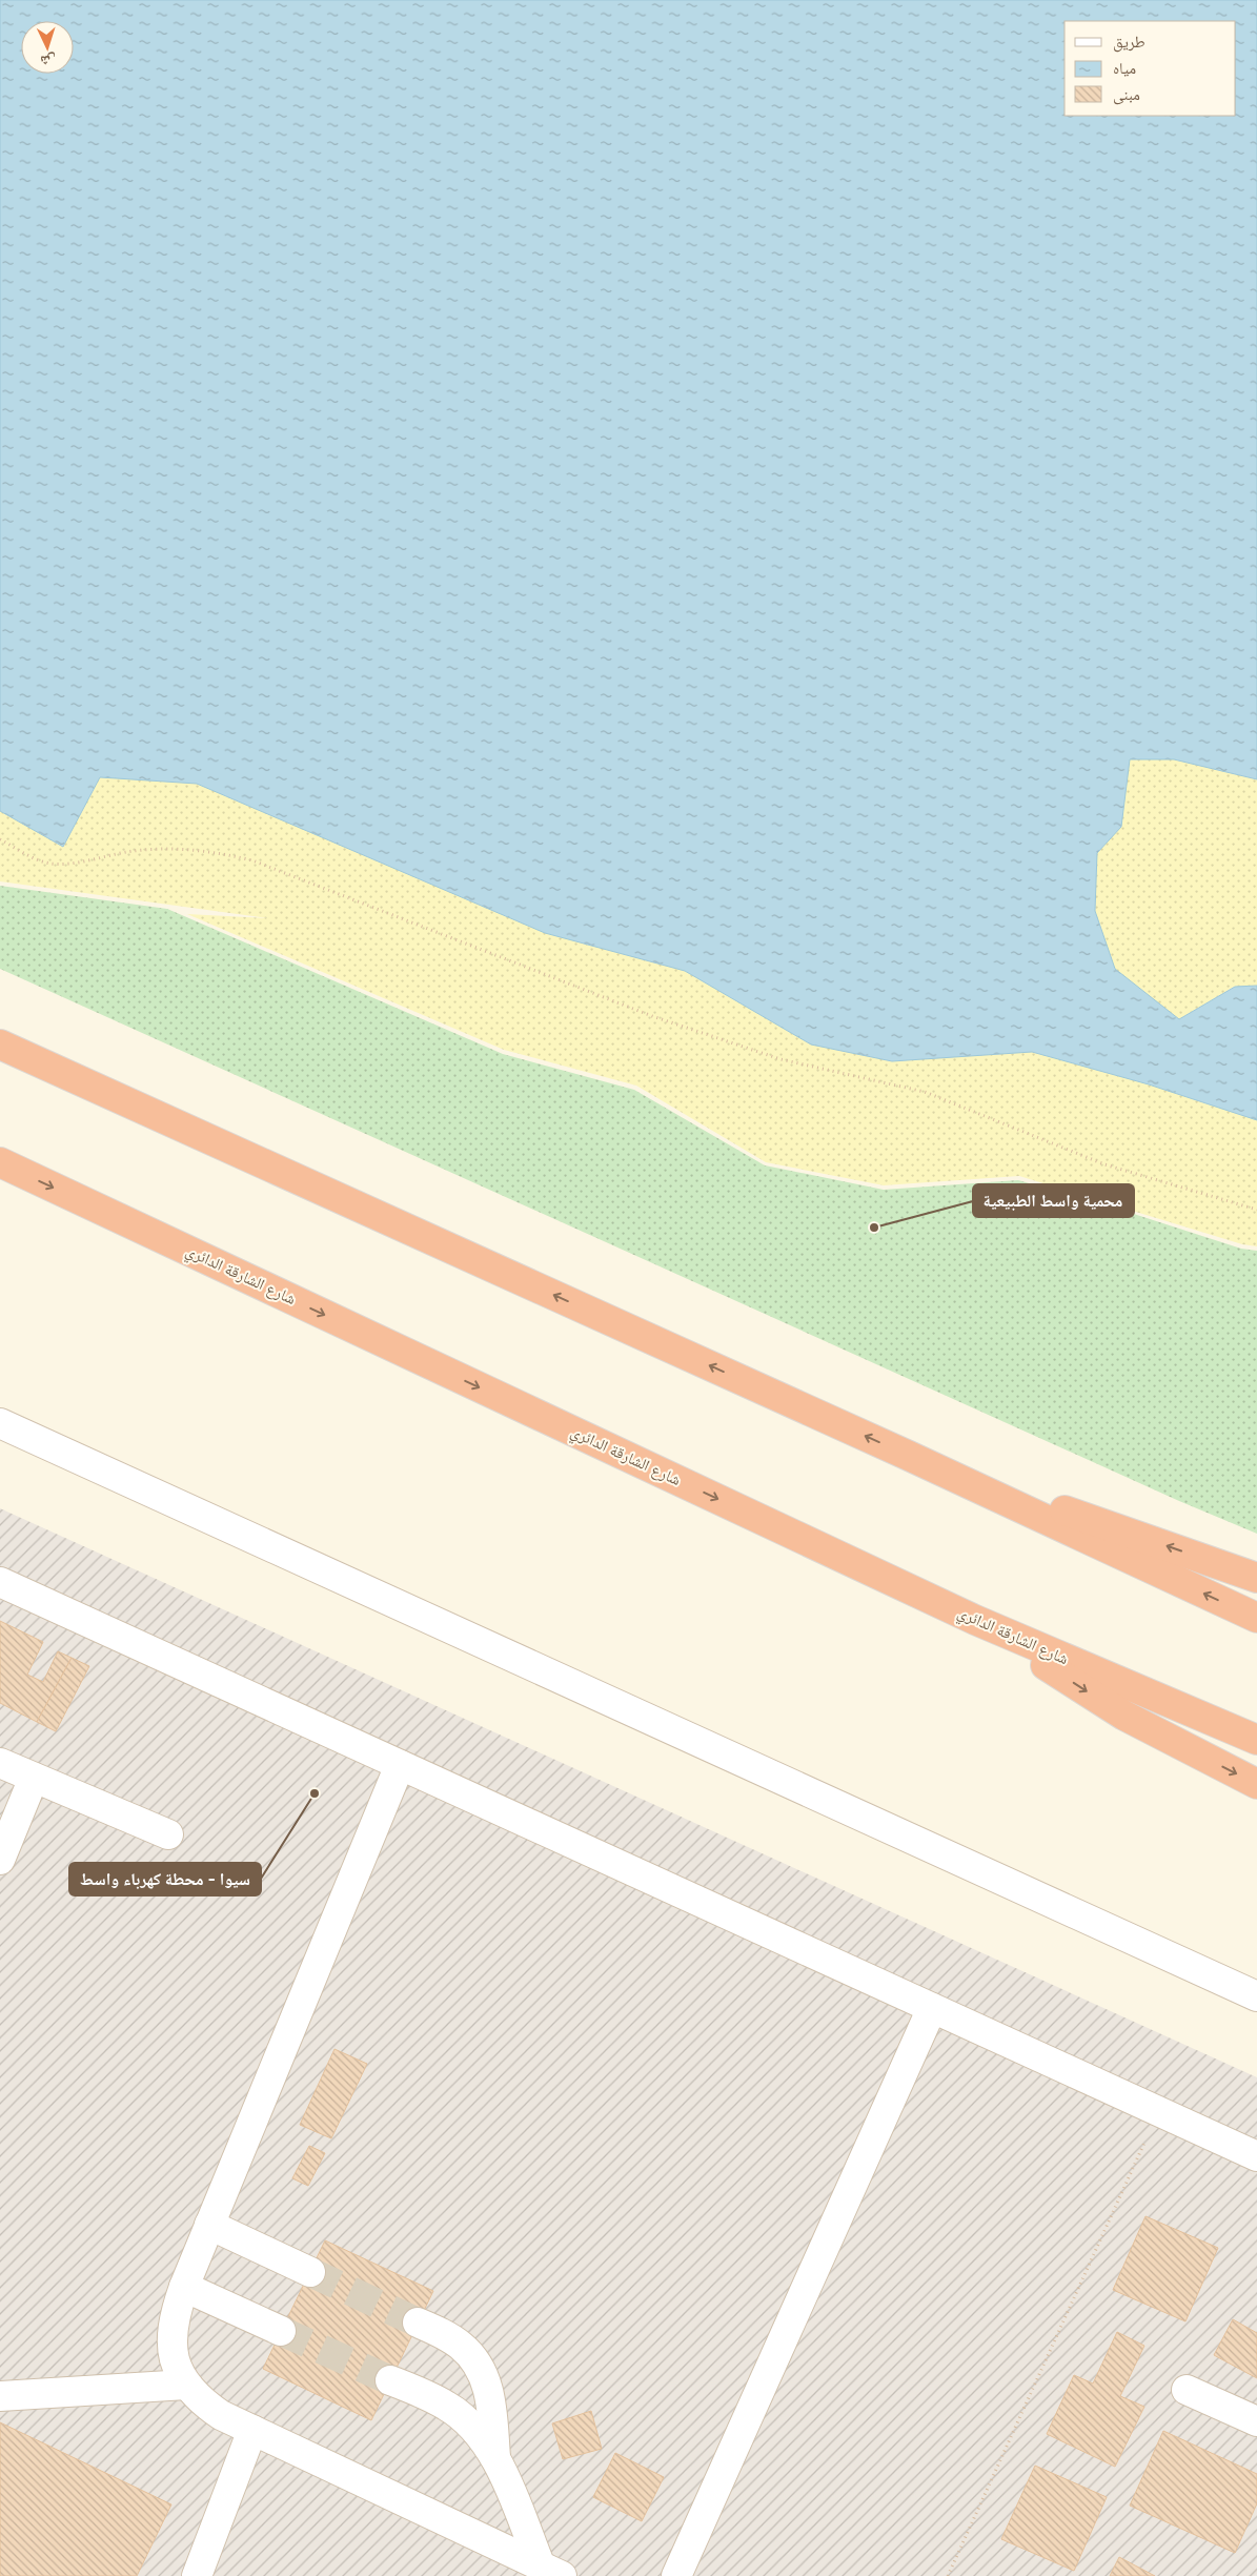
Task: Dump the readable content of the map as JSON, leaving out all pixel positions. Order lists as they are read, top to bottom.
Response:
{
  "streets": {
    "highway": ["شارع الشارقة الدائري"]
  },
  "places": ["محمية واسط الطبيعية", "سيوا - محطة كهرباء واسط"],
  "legend": ["طريق", "مياه", "مبنى"],
  "north": "bottom"
}
